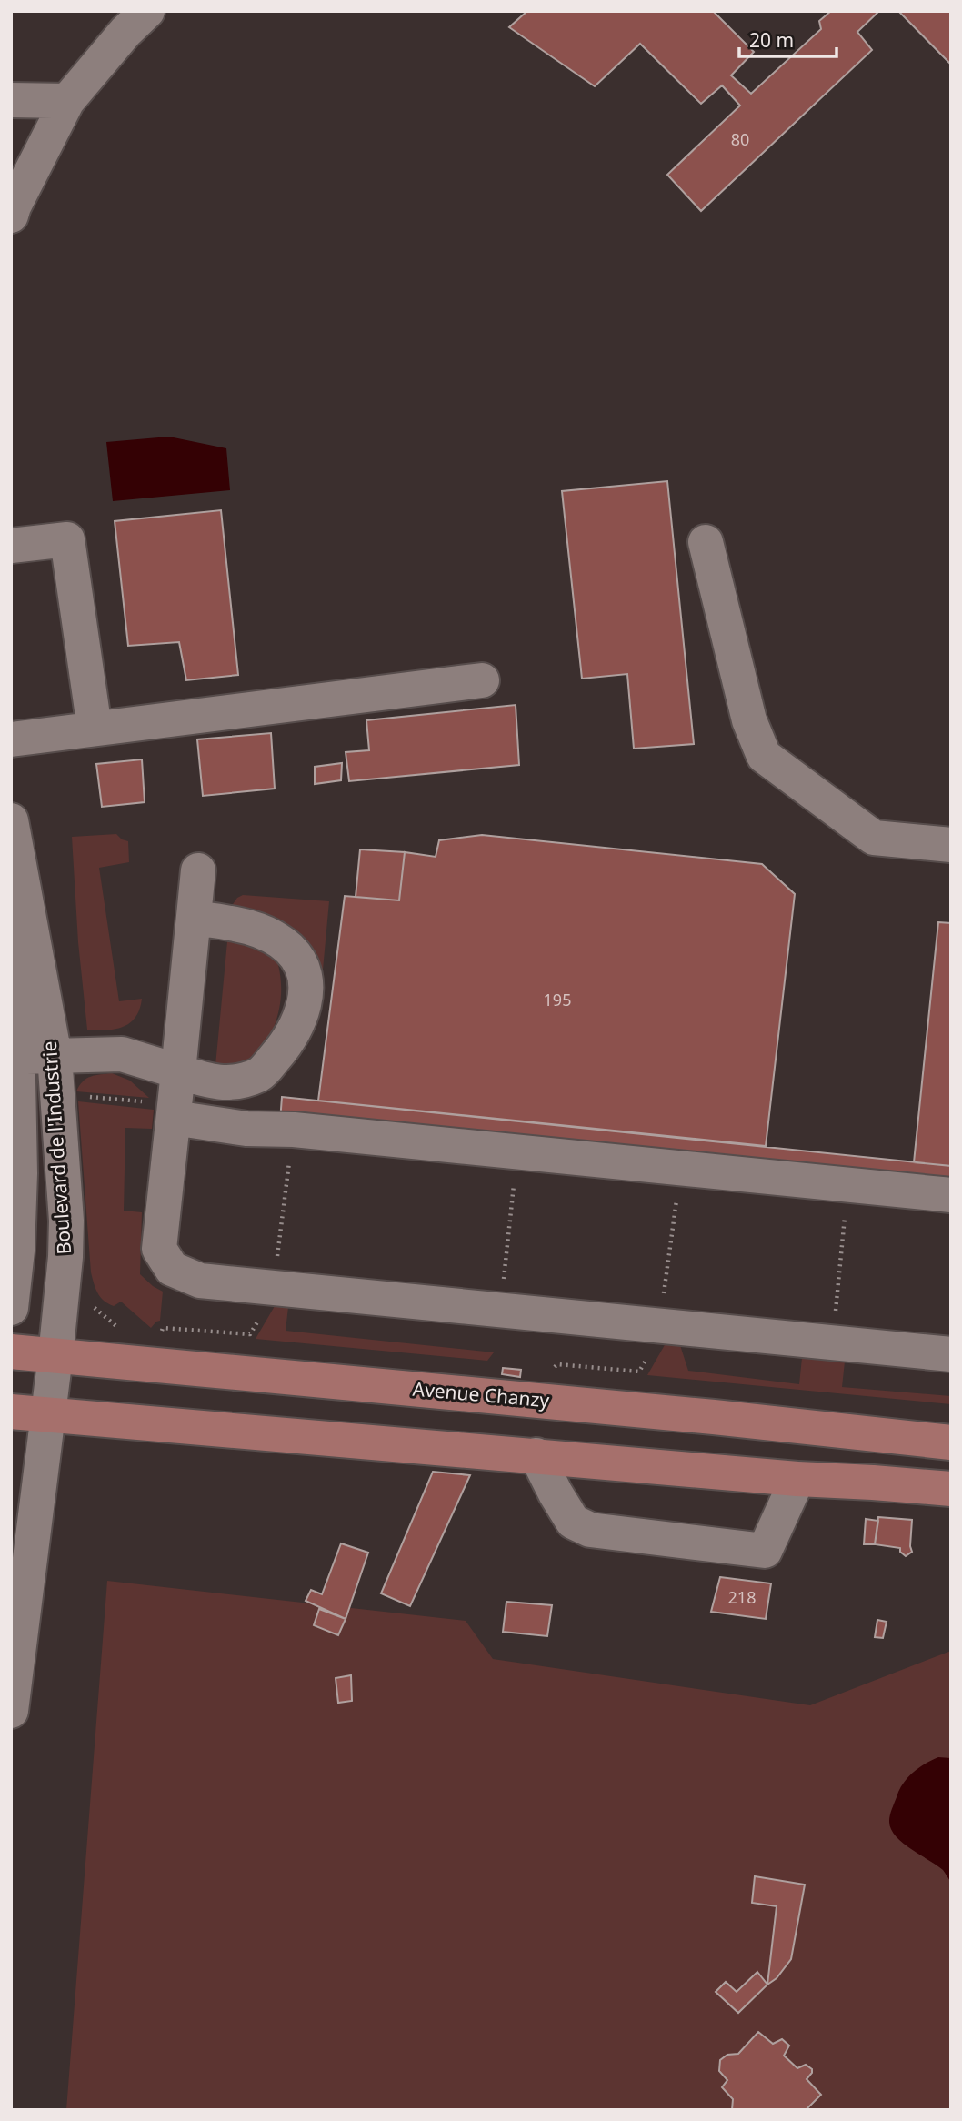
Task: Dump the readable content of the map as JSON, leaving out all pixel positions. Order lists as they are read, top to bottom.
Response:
{
  "streets": {
    "main road": ["Avenue Chanzy"],
    "street": ["Boulevard de l'Industrie"]
  },
  "crossings": [
    ["Boulevard de l'Industrie", "Avenue Chanzy"]
  ],
  "house_numbers": ["80", "195", "218"],
  "scale_bar": "20 m"
}
